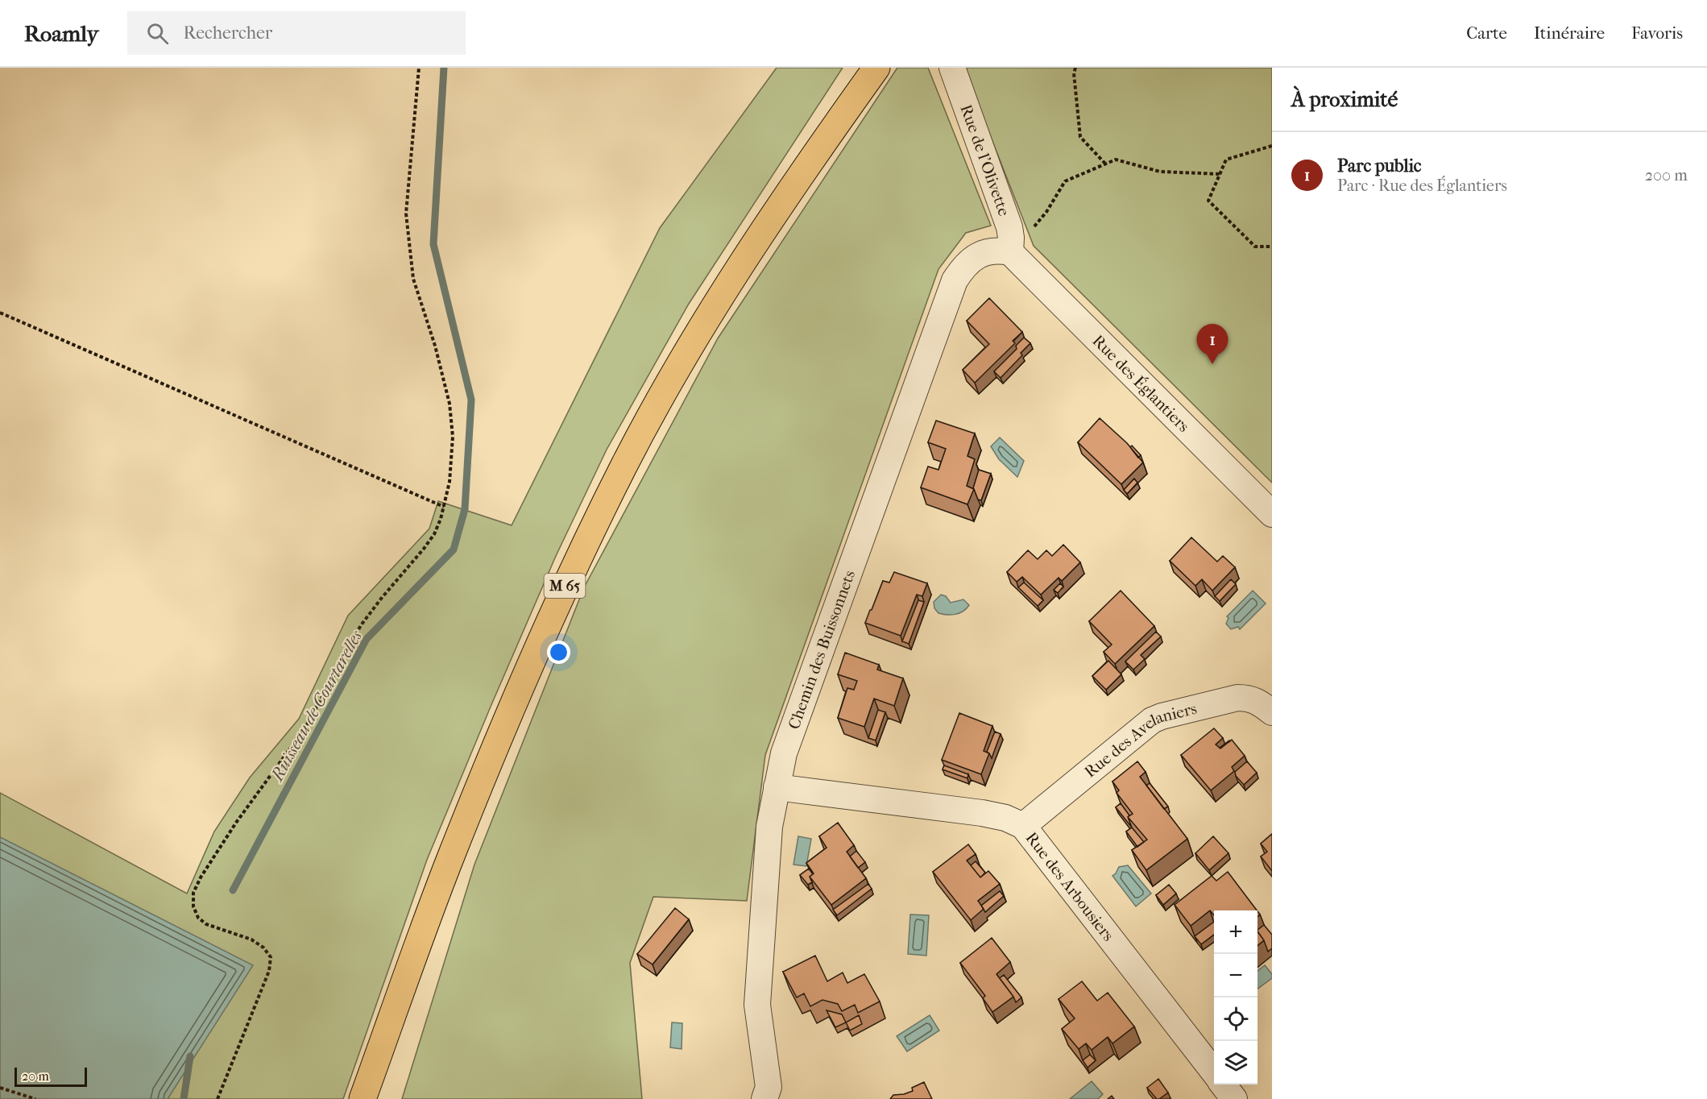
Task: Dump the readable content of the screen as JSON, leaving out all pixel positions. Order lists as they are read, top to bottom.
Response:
{
  "streets": {
    "main road": ["M 65"],
    "street": [
      "Rue de l'Olivette",
      "Rue des Églantiers",
      "Chemin des Buissonnets",
      "Rue des Avelaniers",
      "Rue des Arbousiers"
    ]
  },
  "crossings": [
    ["Rue de l'Olivette", "Rue des Églantiers"],
    ["Rue de l'Olivette", "Chemin des Buissonnets"],
    ["Rue des Églantiers", "Chemin des Buissonnets"],
    ["Chemin des Buissonnets", "Rue des Arbousiers"],
    ["Rue des Avelaniers", "Rue des Arbousiers"]
  ],
  "water": ["Ruisseau de Courtarelles"],
  "scale_bar": "20 m",
  "page": {
    "header": "Roamly",
    "search": "Rechercher",
    "nav": ["Carte", "Itinéraire", "Favoris"],
    "heading": "À proximité",
    "list": [
      {
        "mark": "1",
        "name": "Parc public",
        "note": "Parc · Rue des Églantiers",
        "value": "200 m"
      }
    ],
    "pins": "1",
    "map_buttons": ["+", "−"],
    "scale": "20 m"
  }
}
